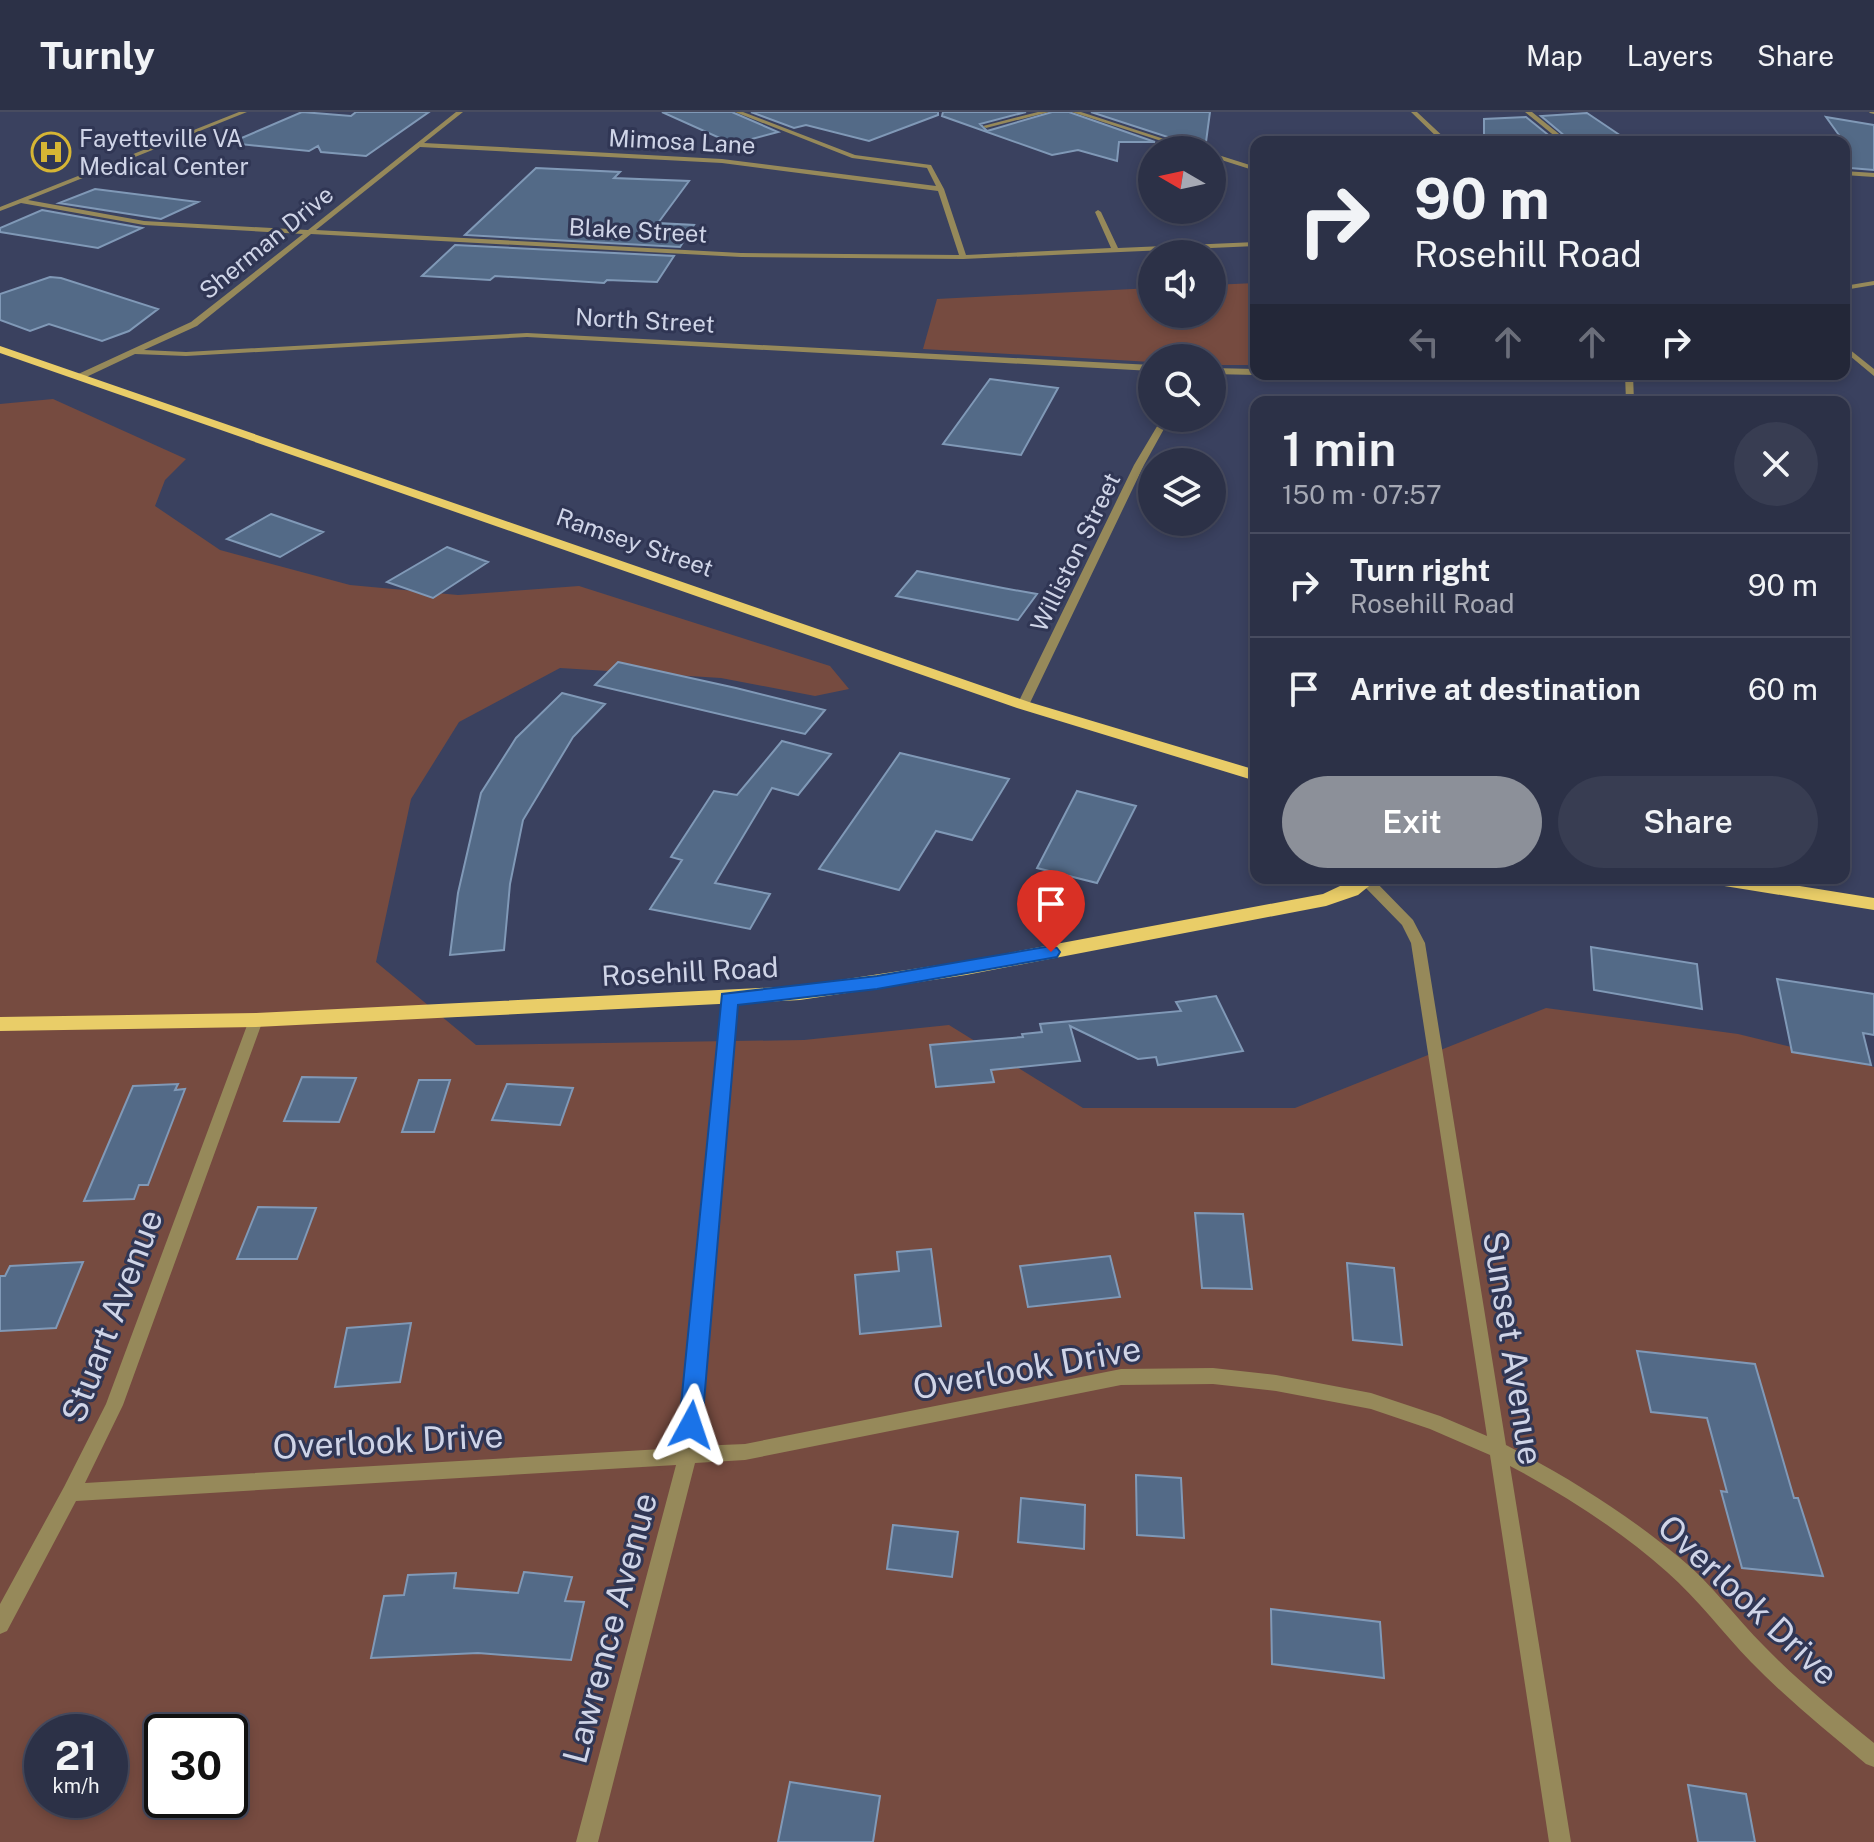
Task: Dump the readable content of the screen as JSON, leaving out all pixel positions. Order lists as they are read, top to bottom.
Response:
{
  "streets": {
    "main road": ["Ramsey Street", "Rosehill Road"],
    "street": [
      "Mimosa Lane",
      "Blake Street",
      "Sherman Drive",
      "North Street",
      "Williston Street",
      "Stuart Avenue",
      "Sunset Avenue",
      "Overlook Drive",
      "Lawrence Avenue"
    ]
  },
  "crossings": [
    ["Mimosa Lane", "Sherman Drive"],
    ["Blake Street", "Sherman Drive"],
    ["Sherman Drive", "North Street"],
    ["Sherman Drive", "Ramsey Street"],
    ["Ramsey Street", "Williston Street"],
    ["Rosehill Road", "Stuart Avenue"],
    ["Rosehill Road", "Lawrence Avenue"],
    ["Stuart Avenue", "Overlook Drive"],
    ["Sunset Avenue", "Overlook Drive"],
    ["Overlook Drive", "Lawrence Avenue"]
  ],
  "places": {
    "hospital": ["Fayetteville VA Medical Center"]
  },
  "north": "left",
  "page": {
    "header": "Turnly",
    "nav": ["Map", "Layers", "Share"],
    "turn": ["90 m", "Rosehill Road"],
    "heading": ["1 min", "150 m · 07:57"],
    "list": [
      {
        "name": "Turn right",
        "note": "Rosehill Road",
        "value": "90 m"
      },
      {
        "name": "Arrive at destination",
        "value": "60 m"
      }
    ],
    "buttons": ["Exit", "Share"],
    "speed": "21 km/h",
    "limit": "30"
  }
}
